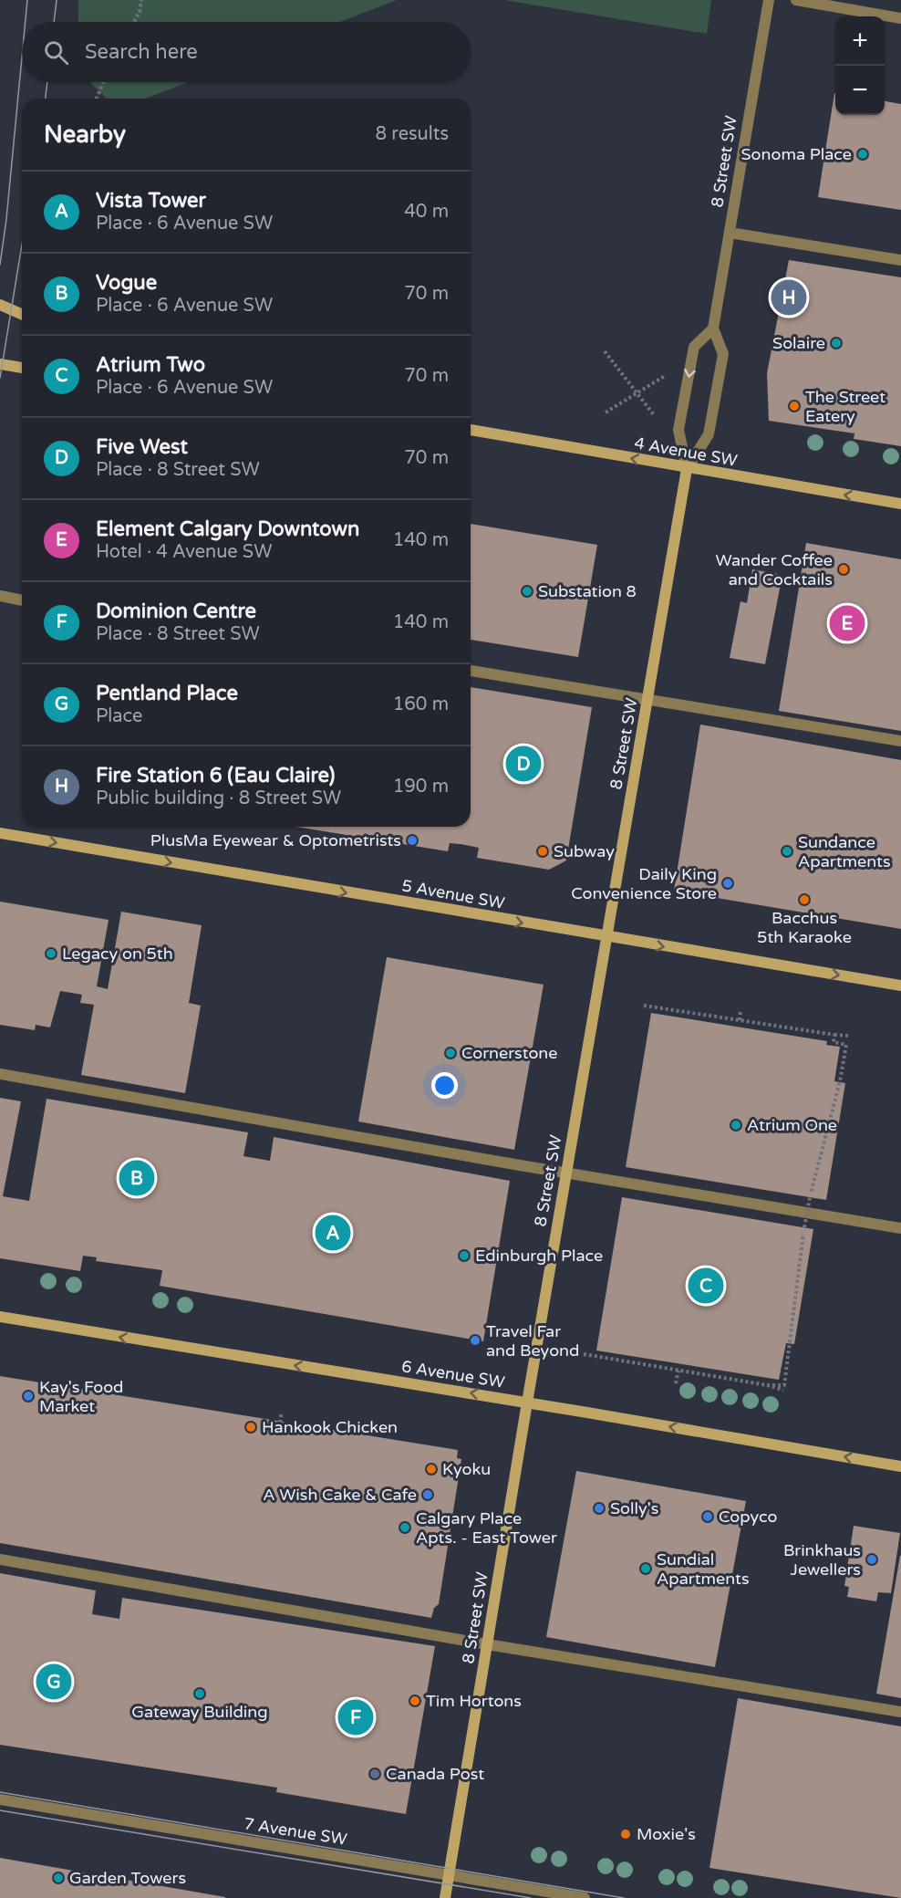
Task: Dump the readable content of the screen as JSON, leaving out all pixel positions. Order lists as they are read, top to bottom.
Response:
{
  "streets": {
    "main road": [
      "8 Street SW",
      "4 Avenue SW",
      "5 Avenue SW",
      "6 Avenue SW"
    ],
    "street": ["7 Avenue SW"]
  },
  "crossings": [
    ["8 Street SW", "4 Avenue SW"],
    ["8 Street SW", "5 Avenue SW"],
    ["8 Street SW", "6 Avenue SW"],
    ["8 Street SW", "7 Avenue SW"]
  ],
  "one_way": ["4 Avenue SW", "5 Avenue SW", "6 Avenue SW"],
  "places": [
    "Sonoma Place",
    "Solaire",
    "The Street Eatery",
    "Wander Coffee and Cocktails",
    "Substation 8",
    "PlusMa Eyewear & Optometrists",
    "Subway",
    "Sundance Apartments",
    "Daily King Convenience Store",
    "Bacchus 5th Karaoke",
    "Legacy on 5th",
    "Cornerstone",
    "Atrium One",
    "Edinburgh Place",
    "Travel Far and Beyond",
    "Kay's Food Market",
    "Hankook Chicken",
    "Kyoku",
    "A Wish Cake & Cafe",
    "Solly's",
    "Copyco",
    "Calgary Place Apts. - East Tower",
    "Brinkhaus Jewellers",
    "Sundial Apartments",
    "Gateway Building",
    "Tim Hortons",
    "Canada Post",
    "Moxie's",
    "Garden Towers"
  ],
  "page": {
    "map_buttons": ["+", "−"],
    "search": "Search here",
    "heading": ["Nearby", "8 results"],
    "list": [
      {
        "mark": "A",
        "name": "Vista Tower",
        "note": "Place · 6 Avenue SW",
        "value": "40 m"
      },
      {
        "mark": "B",
        "name": "Vogue",
        "note": "Place · 6 Avenue SW",
        "value": "70 m"
      },
      {
        "mark": "C",
        "name": "Atrium Two",
        "note": "Place · 6 Avenue SW",
        "value": "70 m"
      },
      {
        "mark": "D",
        "name": "Five West",
        "note": "Place · 8 Street SW",
        "value": "70 m"
      },
      {
        "mark": "E",
        "name": "Element Calgary Downtown",
        "note": "Hotel · 4 Avenue SW",
        "value": "140 m"
      },
      {
        "mark": "F",
        "name": "Dominion Centre",
        "note": "Place · 8 Street SW",
        "value": "140 m"
      },
      {
        "mark": "G",
        "name": "Pentland Place",
        "note": "Place",
        "value": "160 m"
      },
      {
        "mark": "H",
        "name": "Fire Station 6 (Eau Claire)",
        "note": "Public building · 8 Street SW",
        "value": "190 m"
      }
    ],
    "pins": [
      "H",
      "E",
      "D",
      "B",
      "A",
      "C",
      "G",
      "F"
    ]
  }
}
